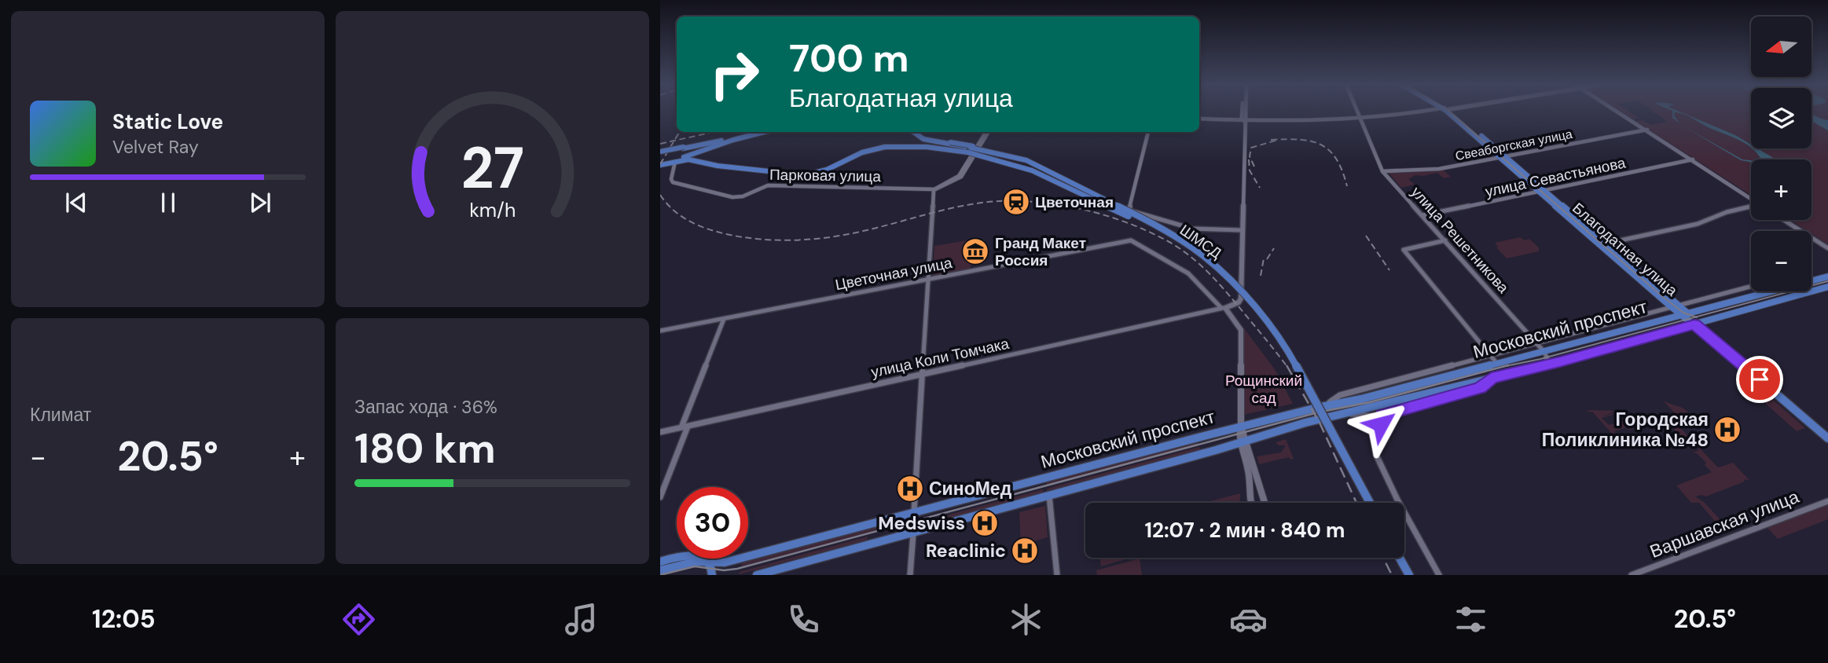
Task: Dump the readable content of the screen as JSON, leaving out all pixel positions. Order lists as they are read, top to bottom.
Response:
{
  "streets": {
    "main road": ["ШМСД", "Благодатная улица", "Московский проспект"],
    "street": [
      "Свеаборгская улица",
      "Парковая улица",
      "улица Севастьянова",
      "улица Решетникова",
      "Цветочная улица",
      "улица Коли Томчака",
      "Варшавская улица"
    ]
  },
  "crossings": [
    ["Свеаборгская улица", "улица Решетникова"],
    ["Свеаборгская улица", "Благодатная улица"],
    ["Парковая улица", "ШМСД"],
    ["улица Севастьянова", "улица Решетникова"],
    ["улица Севастьянова", "Благодатная улица"],
    ["улица Решетникова", "Московский проспект"],
    ["Благодатная улица", "Московский проспект"],
    ["Цветочная улица", "улица Коли Томчака"]
  ],
  "parks": ["Рощинский сад"],
  "places": {
    "station": ["Цветочная"],
    "museum": ["Гранд Макет Россия"],
    "hospital": [
      "Городская Поликлиника №48",
      "СиноМед",
      "Medswiss",
      "Reaclinic"
    ]
  },
  "north": "left",
  "page": {
    "map_buttons": ["+", "−"],
    "turn": ["700 m", "Благодатная улица"],
    "song": ["Static Love", "Velvet Ray"],
    "tile": [
      "Климат",
      ["Запас хода · 36%", "180 km"]
    ],
    "heat": ["−", "20.5°", "+"],
    "limit": "30",
    "trip": "12:07 · 2 мин · 840 m",
    "tabs": ["12:05", "20.5°"],
    "gauge": ["27", "km/h"]
  }
}
